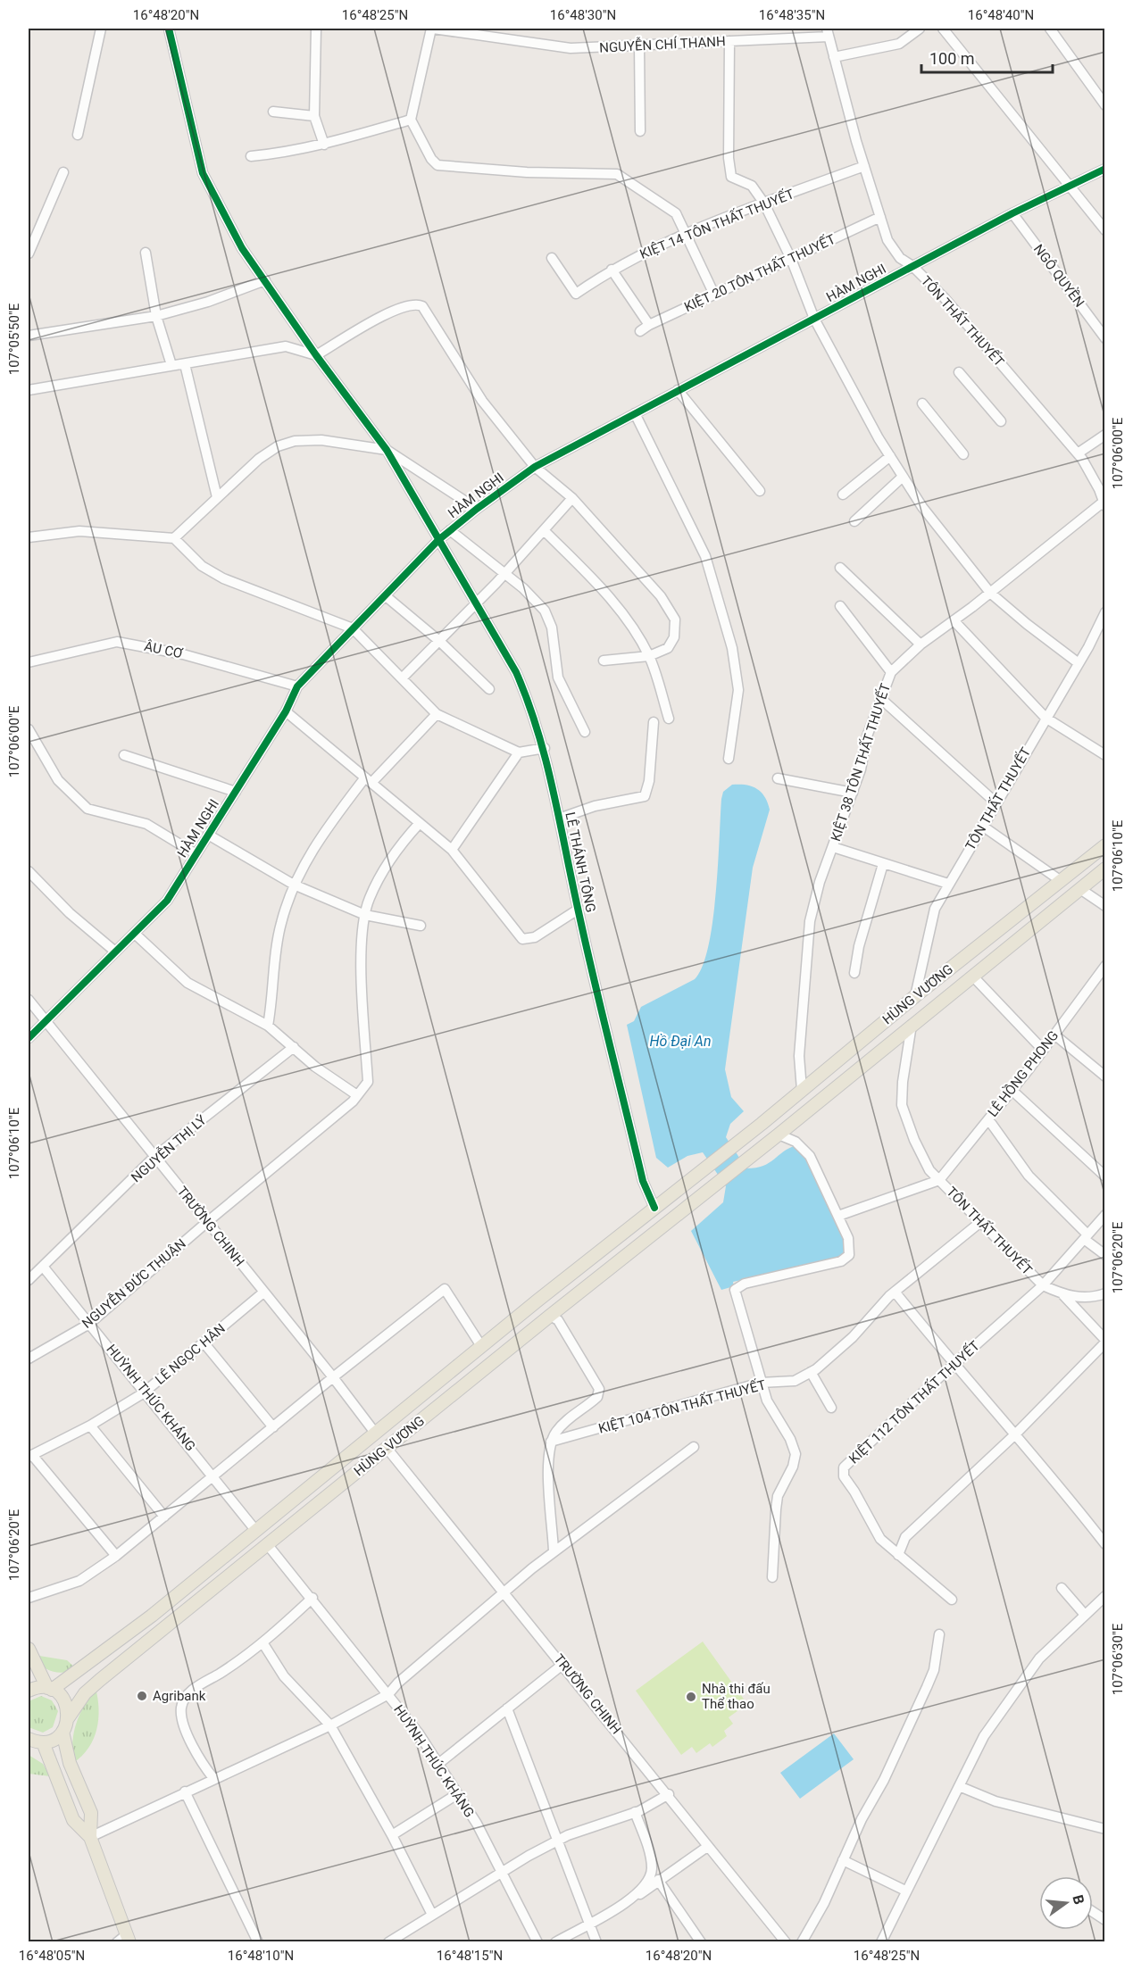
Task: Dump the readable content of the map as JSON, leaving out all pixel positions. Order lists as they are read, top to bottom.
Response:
{
  "streets": {
    "main road": ["HÙNG VƯƠNG"],
    "street": [
      "NGUYỄN CHÍ THANH",
      "KIỆT 14 TÔN THẤT THUYẾT",
      "KIỆT 20 TÔN THẤT THUYẾT",
      "NGÔ QUYỀN",
      "HÀM NGHI",
      "TÔN THẤT THUYẾT",
      "ÂU CƠ",
      "KIỆT 38 TÔN THẤT THUYẾT",
      "LÊ THÁNH TÔNG",
      "LÊ HỒNG PHONG",
      "NGUYỄN THỊ LÝ",
      "TRƯỜNG CHINH",
      "NGUYỄN ĐỨC THUẬN",
      "LÊ NGỌC HÂN",
      "HUỲNH THÚC KHÁNG",
      "KIỆT 112 TÔN THẤT THUYẾT",
      "KIỆT 104 TÔN THẤT THUYẾT"
    ]
  },
  "crossings": [
    ["NGUYỄN CHÍ THANH", "TÔN THẤT THUYẾT"],
    ["KIỆT 14 TÔN THẤT THUYẾT", "TÔN THẤT THUYẾT"],
    ["KIỆT 20 TÔN THẤT THUYẾT", "TÔN THẤT THUYẾT"],
    ["NGÔ QUYỀN", "HÀM NGHI"],
    ["HÀM NGHI", "TÔN THẤT THUYẾT"],
    ["HÀM NGHI", "ÂU CƠ"],
    ["HÀM NGHI", "LÊ THÁNH TÔNG"],
    ["HÀM NGHI", "TRƯỜNG CHINH"],
    ["TÔN THẤT THUYẾT", "KIỆT 38 TÔN THẤT THUYẾT"],
    ["TÔN THẤT THUYẾT", "HÙNG VƯƠNG"],
    ["TÔN THẤT THUYẾT", "LÊ HỒNG PHONG"],
    ["TÔN THẤT THUYẾT", "KIỆT 112 TÔN THẤT THUYẾT"],
    ["TÔN THẤT THUYẾT", "KIỆT 104 TÔN THẤT THUYẾT"],
    ["KIỆT 38 TÔN THẤT THUYẾT", "HÙNG VƯƠNG"],
    ["LÊ THÁNH TÔNG", "HÙNG VƯƠNG"],
    ["HÙNG VƯƠNG", "TRƯỜNG CHINH"],
    ["HÙNG VƯƠNG", "HUỲNH THÚC KHÁNG"],
    ["NGUYỄN THỊ LÝ", "TRƯỜNG CHINH"],
    ["NGUYỄN THỊ LÝ", "HUỲNH THÚC KHÁNG"],
    ["TRƯỜNG CHINH", "NGUYỄN ĐỨC THUẬN"],
    ["TRƯỜNG CHINH", "LÊ NGỌC HÂN"],
    ["NGUYỄN ĐỨC THUẬN", "HUỲNH THÚC KHÁNG"],
    ["LÊ NGỌC HÂN", "HUỲNH THÚC KHÁNG"]
  ],
  "water": ["Hồ Đại An"],
  "places": ["Agribank", "Nhà thi đấu Thể thao"],
  "scale_bar": "100 m",
  "north": "right",
  "coordinates": [
    "16°48'20\"N",
    "16°48'25\"N",
    "16°48'30\"N",
    "16°48'35\"N",
    "16°48'40\"N",
    "107°05'50\"E",
    "107°06'00\"E",
    "107°06'10\"E",
    "107°06'20\"E",
    "107°06'30\"E",
    "16°48'05\"N",
    "16°48'10\"N",
    "16°48'15\"N"
  ]
}
